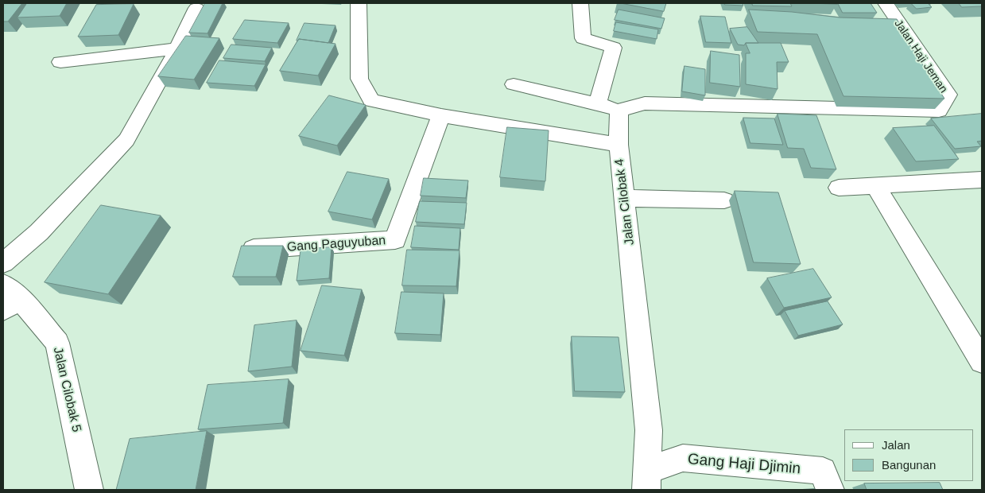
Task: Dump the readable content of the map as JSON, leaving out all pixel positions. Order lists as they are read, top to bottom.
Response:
{
  "streets": {
    "street": [
      "Jalan Haji Jeman",
      "Jalan Cilobak 4",
      "Gang Paguyuban",
      "Jalan Cilobak 5",
      "Gang Haji Djimin"
    ]
  },
  "crossings": [
    ["Jalan Cilobak 4", "Gang Paguyuban"],
    ["Jalan Cilobak 4", "Gang Haji Djimin"]
  ],
  "legend": ["Jalan", "Bangunan"]
}
